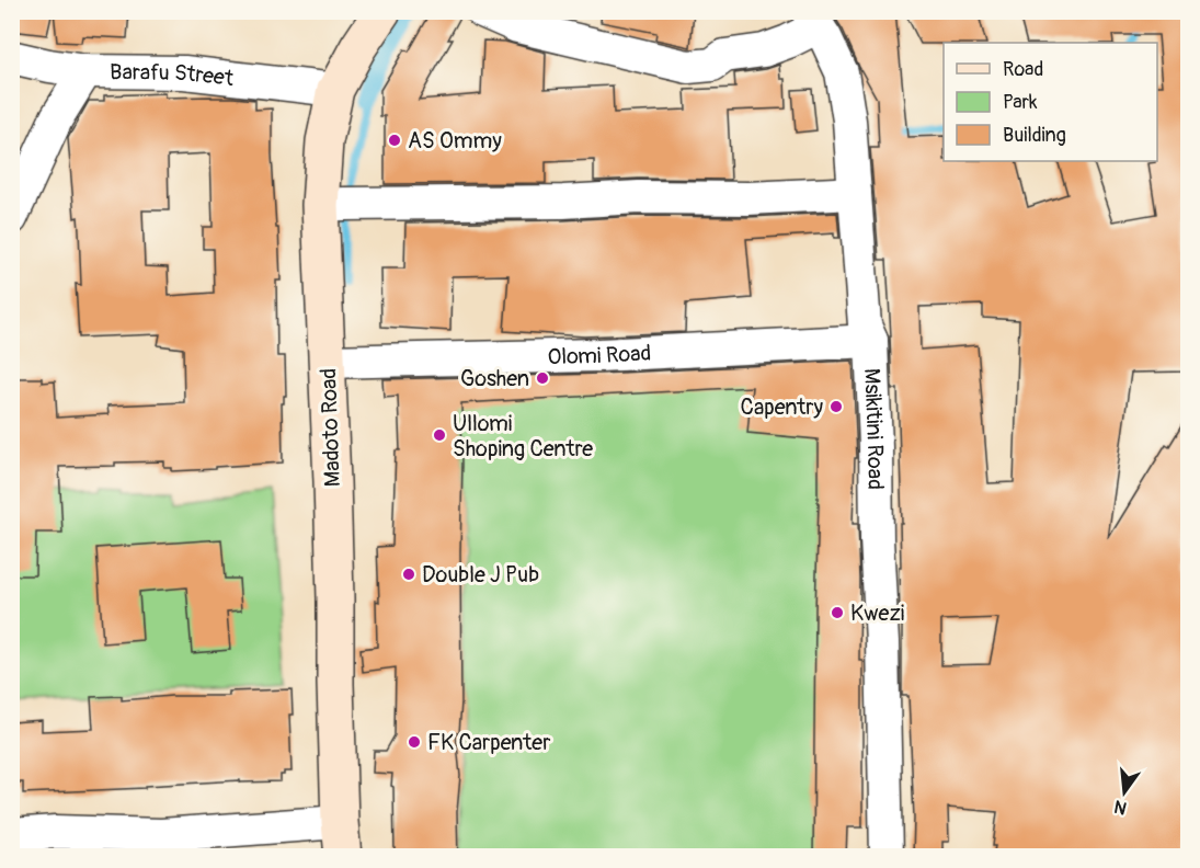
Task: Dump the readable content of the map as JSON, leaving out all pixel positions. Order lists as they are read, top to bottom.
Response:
{
  "streets": {
    "main road": ["Madoto Road"],
    "street": ["Barafu Street", "Olomi Road", "Msikitini Road"]
  },
  "crossings": [
    ["Barafu Street", "Madoto Road"],
    ["Olomi Road", "Madoto Road"],
    ["Olomi Road", "Msikitini Road"]
  ],
  "places": [
    "AS Ommy",
    "Goshen",
    "Capentry",
    "Ullomi Shoping Centre",
    "Double J Pub",
    "Kwezi",
    "FK Carpenter"
  ],
  "legend": ["Road", "Park", "Building"],
  "north": "bottom"
}
